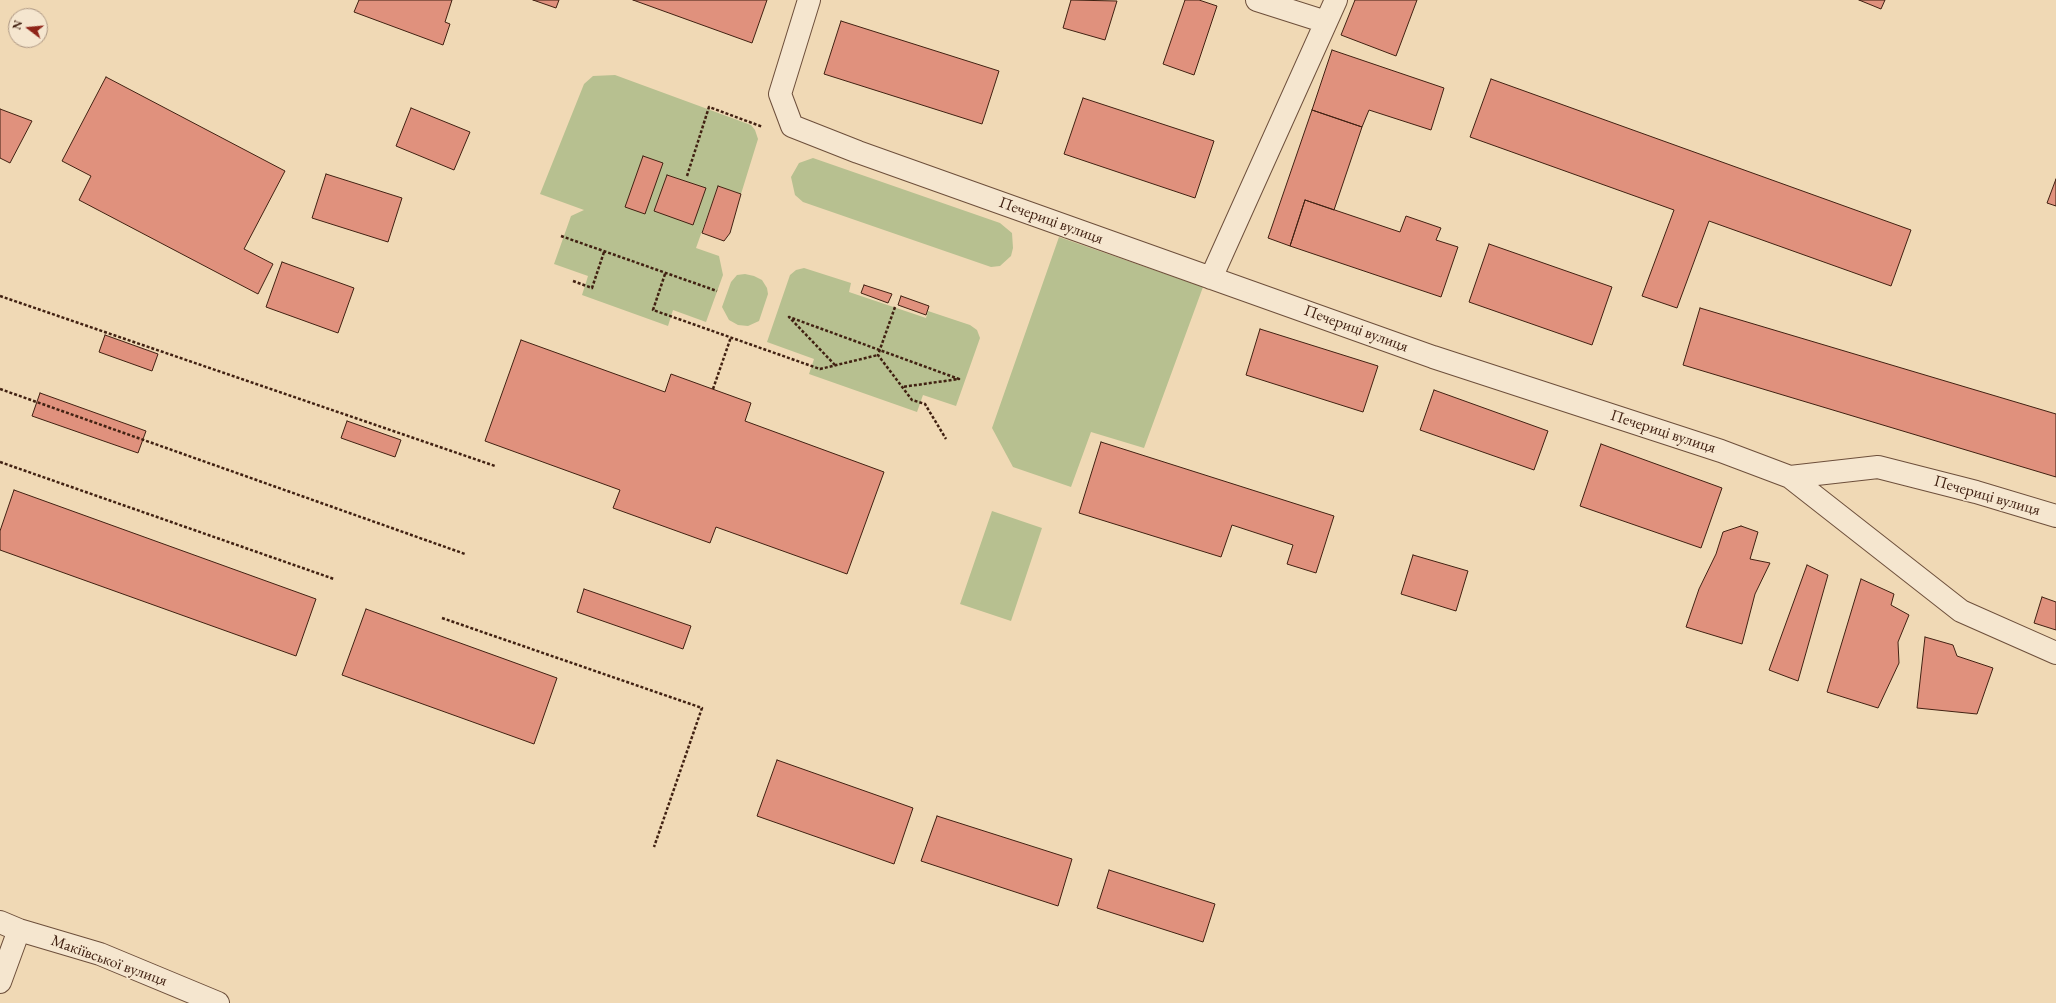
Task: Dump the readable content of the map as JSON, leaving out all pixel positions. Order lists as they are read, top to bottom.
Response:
{
  "streets": {
    "street": ["Печериці вулиця", "Макіївської вулиця"]
  },
  "north": "left"
}
